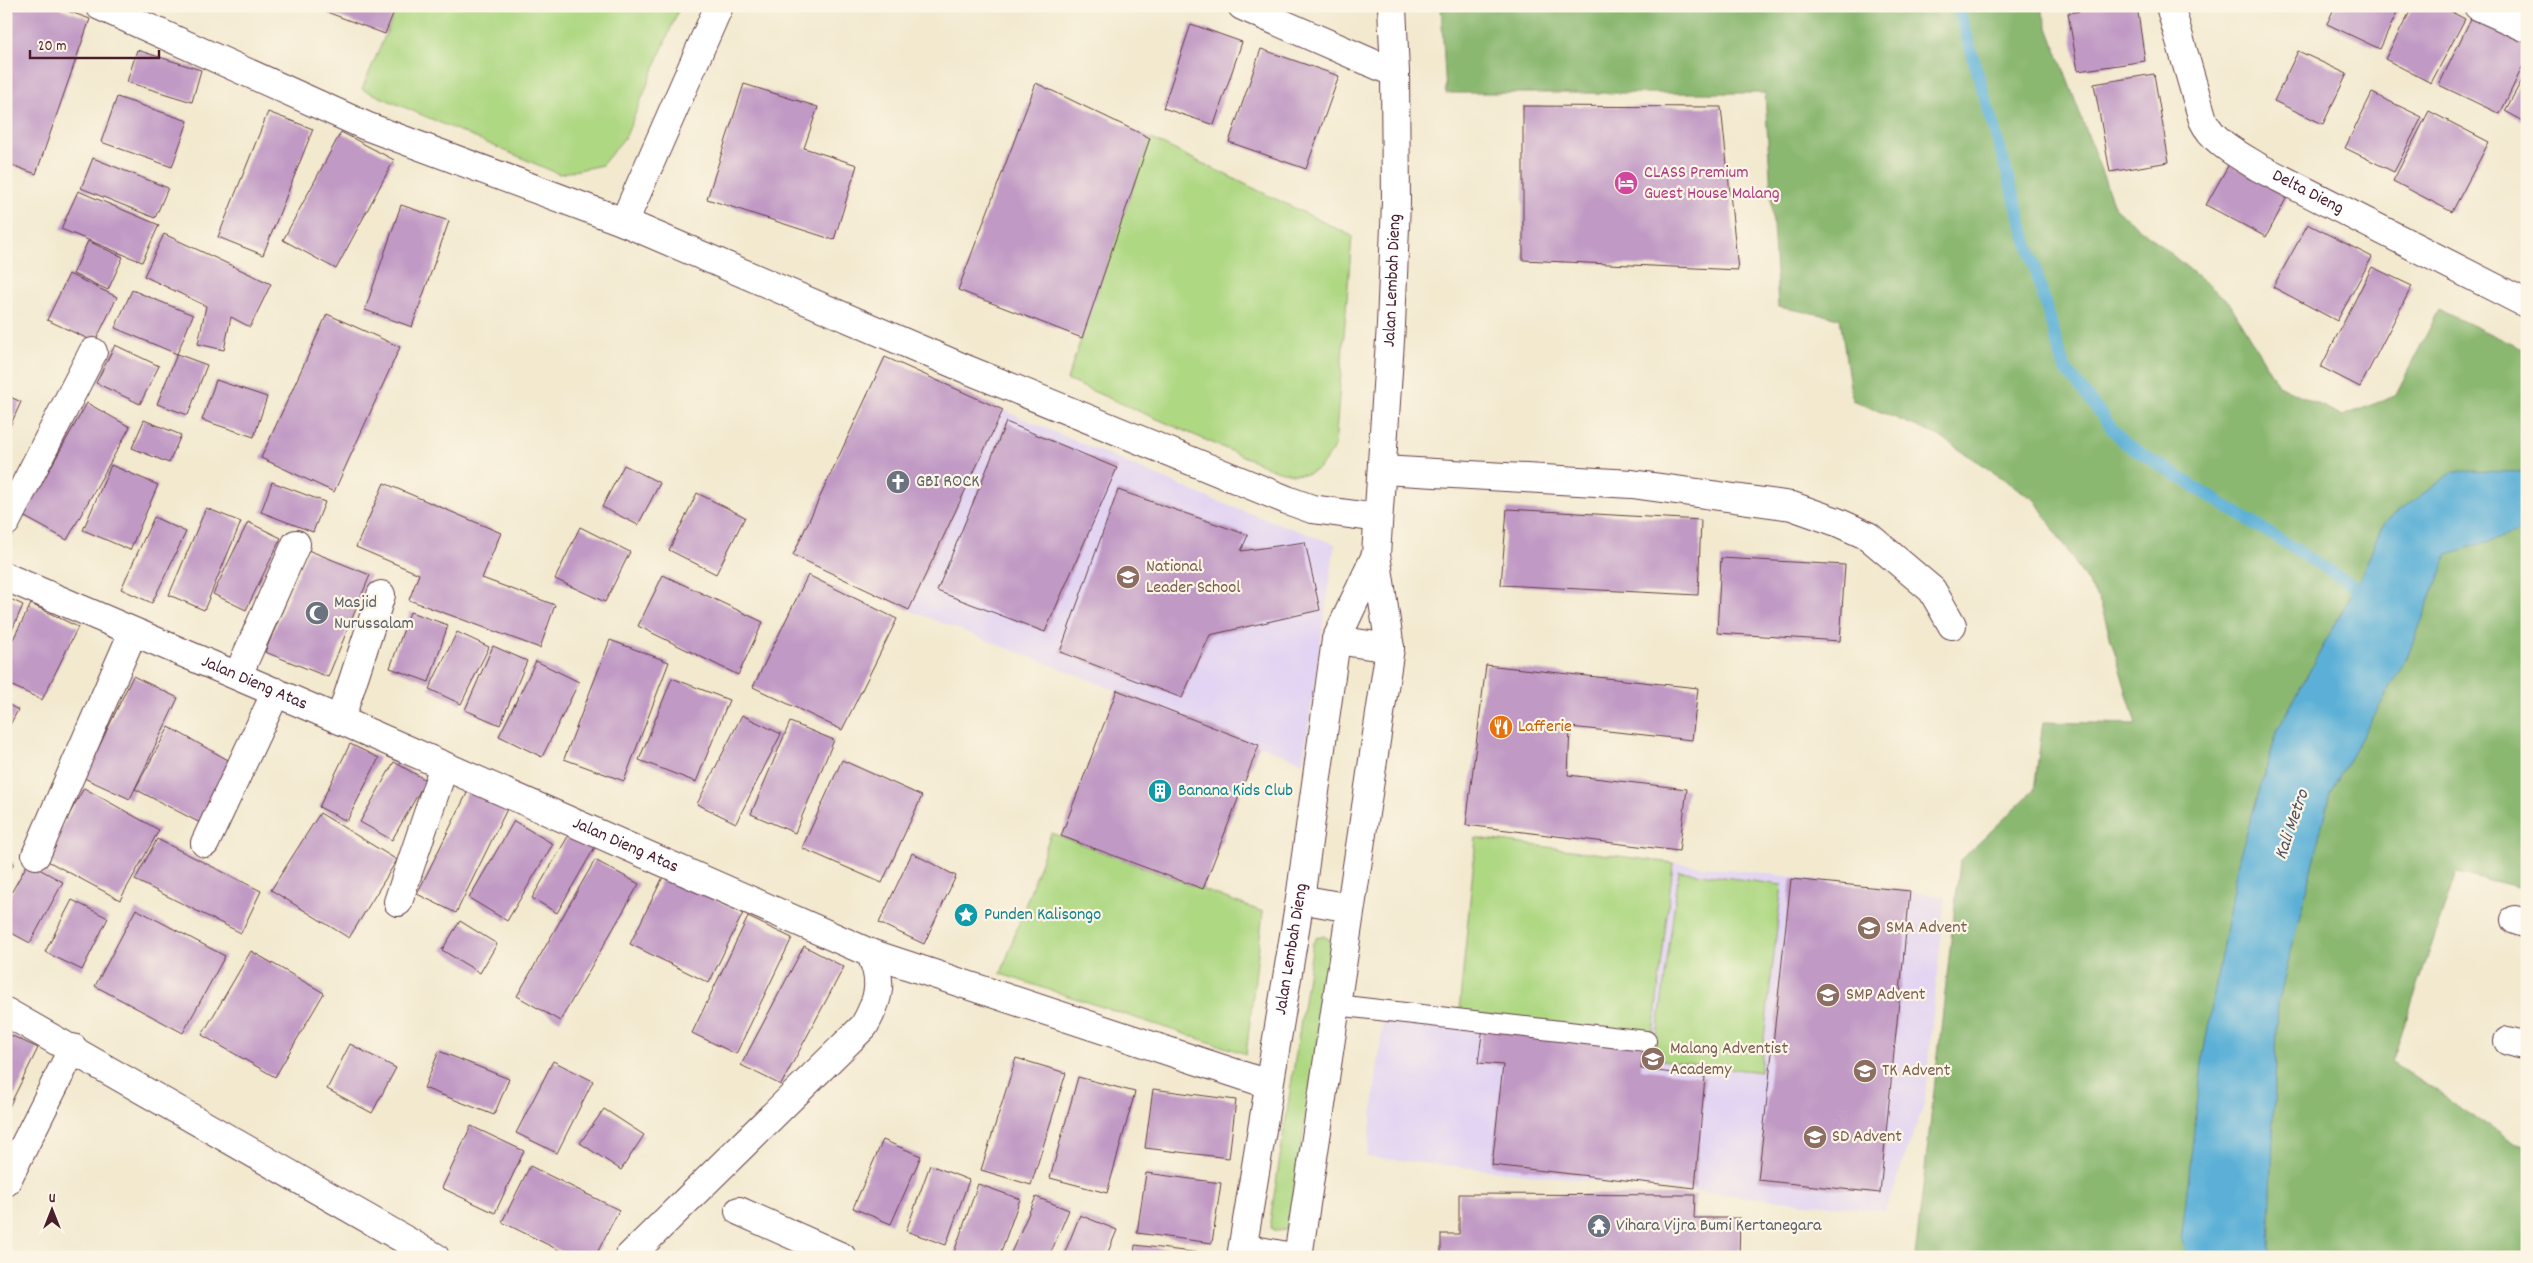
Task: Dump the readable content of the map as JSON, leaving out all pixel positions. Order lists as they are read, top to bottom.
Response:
{
  "streets": {
    "street": ["Delta Dieng", "Jalan Lembah Dieng", "Jalan Dieng Atas"]
  },
  "crossings": [
    ["Jalan Lembah Dieng", "Jalan Dieng Atas"]
  ],
  "water": ["Kali Metro"],
  "places": {
    "hotel": ["CLASS Premium Guest House Malang"],
    "church": ["GBI ROCK"],
    "school or university": [
      "National Leader School",
      "SMA Advent",
      "SMP Advent",
      "Malang Adventist Academy",
      "TK Advent",
      "SD Advent"
    ],
    "mosque": ["Masjid Nurussalam"],
    "restaurant": ["Lafferie"],
    "building": ["Banana Kids Club"],
    "place": ["Punden Kalisongo"],
    "temple": ["Vihara Vijra Bumi Kertanegara"]
  },
  "scale_bar": "20 m",
  "north": "top"
}
